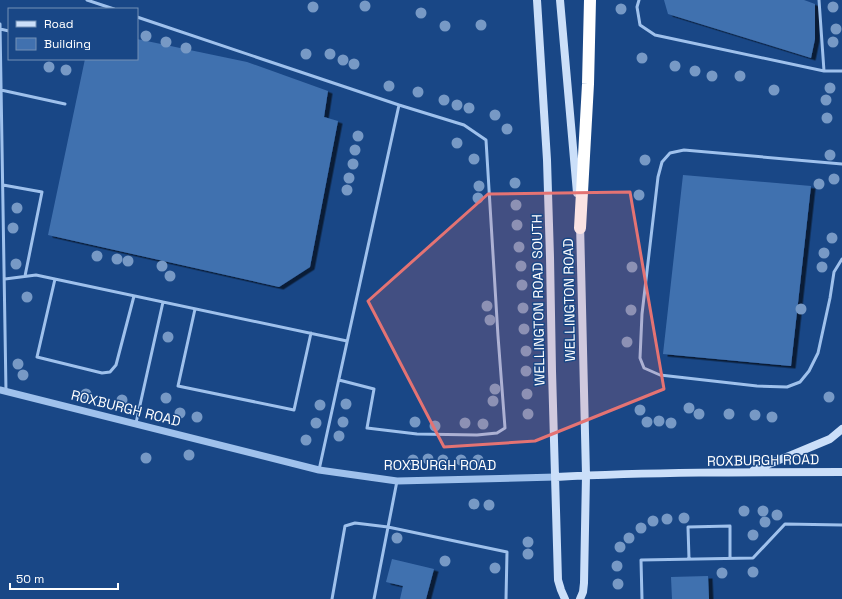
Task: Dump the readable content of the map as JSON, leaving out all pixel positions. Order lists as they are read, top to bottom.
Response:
{
  "streets": {
    "main road": ["WELLINGTON ROAD SOUTH", "WELLINGTON ROAD", "ROXBURGH ROAD"]
  },
  "crossings": [
    ["WELLINGTON ROAD SOUTH", "ROXBURGH ROAD"],
    ["WELLINGTON ROAD", "ROXBURGH ROAD"]
  ],
  "legend": ["Road", "Building"],
  "scale_bar": "50 m"
}
